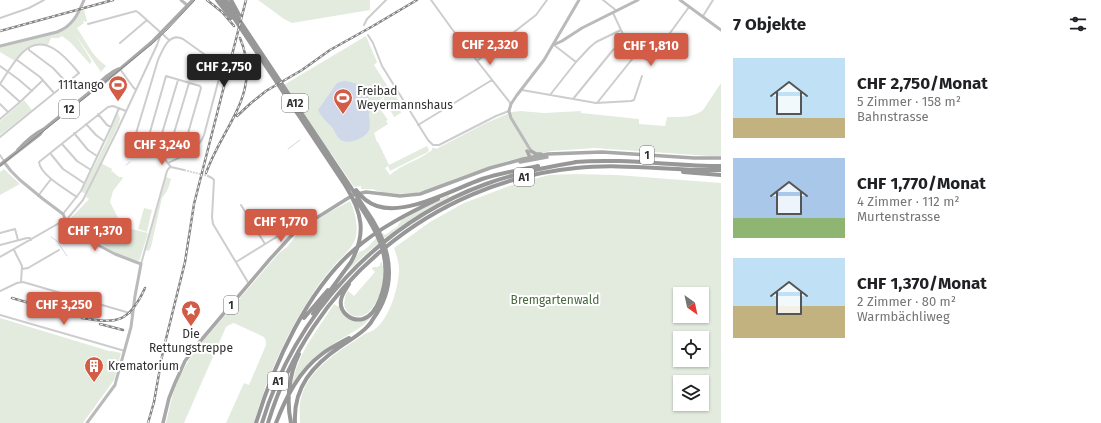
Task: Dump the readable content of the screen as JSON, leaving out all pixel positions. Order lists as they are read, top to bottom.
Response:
{
  "streets": {
    "highway": ["A12", "A1"],
    "main road": ["12", "1"]
  },
  "parks": ["Bremgartenwald"],
  "places": {
    "sports": ["111tango", "Freibad Weyermannshaus"],
    "place": ["Die Rettungstreppe"],
    "building": ["Krematorium"]
  },
  "north": "bottom right",
  "page": {
    "heading": "7 Objekte",
    "price": [
      "CHF 2,320",
      "CHF 1,810",
      "CHF 2,750",
      "CHF 3,240",
      "CHF 1,770",
      "CHF 1,370",
      "CHF 3,250"
    ],
    "list": [
      {
        "name": "CHF 2,750/Monat",
        "note": "5 Zimmer · 158 m² · Bahnstrasse"
      },
      {
        "name": "CHF 1,770/Monat",
        "note": "4 Zimmer · 112 m² · Murtenstrasse"
      },
      {
        "name": "CHF 1,370/Monat",
        "note": "2 Zimmer · 80 m² · Warmbächliweg"
      }
    ]
  }
}
